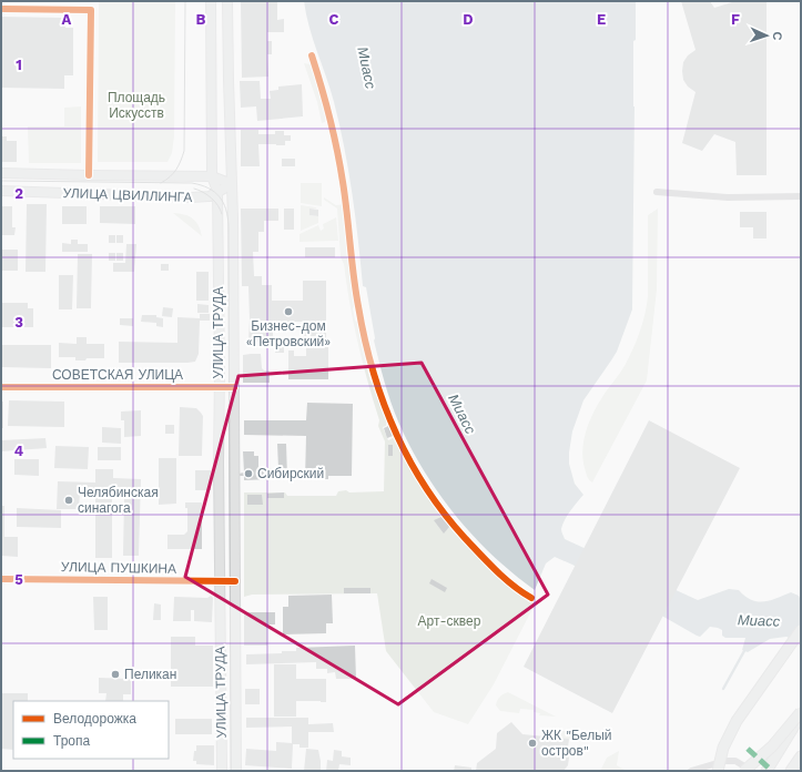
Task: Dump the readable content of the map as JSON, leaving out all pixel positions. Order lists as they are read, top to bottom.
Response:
{
  "streets": {
    "main road": ["УЛИЦА ЦВИЛЛИНГА", "УЛИЦА ТРУДА"],
    "street": ["СОВЕТСКАЯ УЛИЦА", "УЛИЦА ПУШКИНА"]
  },
  "crossings": [
    ["УЛИЦА ЦВИЛЛИНГА", "УЛИЦА ТРУДА"],
    ["УЛИЦА ТРУДА", "СОВЕТСКАЯ УЛИЦА"],
    ["УЛИЦА ТРУДА", "УЛИЦА ПУШКИНА"]
  ],
  "water": ["Миасс"],
  "parks": ["Площадь Искусств", "Арт-сквер"],
  "places": [
    "Бизнес-дом «Петровский»",
    "Сибирский",
    "Челябинская синагога",
    "Пеликан",
    "ЖК \"Белый остров\""
  ],
  "legend": ["Велодорожка", "Тропа"],
  "north": "right",
  "grid": {
    "columns": [
      "A",
      "B",
      "C",
      "D",
      "E",
      "F"
    ],
    "rows": [
      "1",
      "2",
      "3",
      "4",
      "5"
    ]
  }
}
